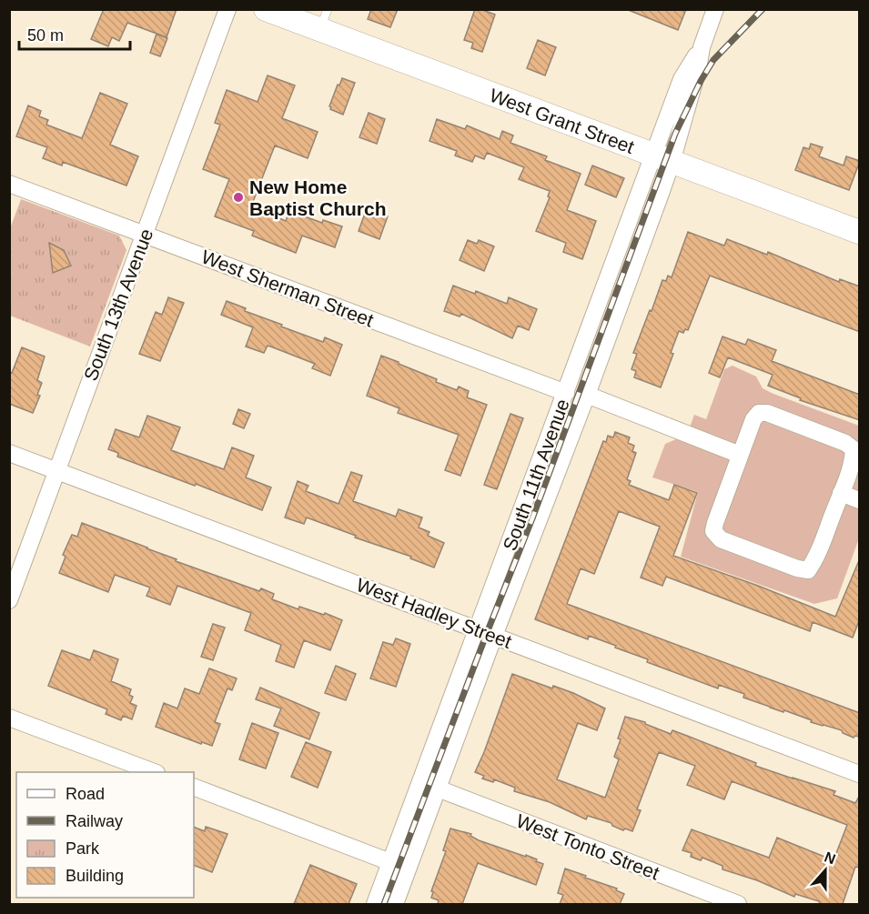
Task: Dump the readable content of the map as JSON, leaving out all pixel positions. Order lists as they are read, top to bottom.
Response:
{
  "streets": {
    "main road": ["West Grant Street"],
    "street": [
      "West Sherman Street",
      "South 13th Avenue",
      "South 11th Avenue",
      "West Hadley Street",
      "West Tonto Street"
    ]
  },
  "crossings": [
    ["West Grant Street", "South 11th Avenue"],
    ["West Sherman Street", "South 13th Avenue"],
    ["West Sherman Street", "South 11th Avenue"],
    ["South 13th Avenue", "West Hadley Street"],
    ["South 11th Avenue", "West Hadley Street"],
    ["South 11th Avenue", "West Tonto Street"]
  ],
  "places": ["New Home Baptist Church"],
  "legend": [
    "Road",
    "Railway",
    "Park",
    "Building"
  ],
  "scale_bar": "50 m",
  "north": "top"
}
